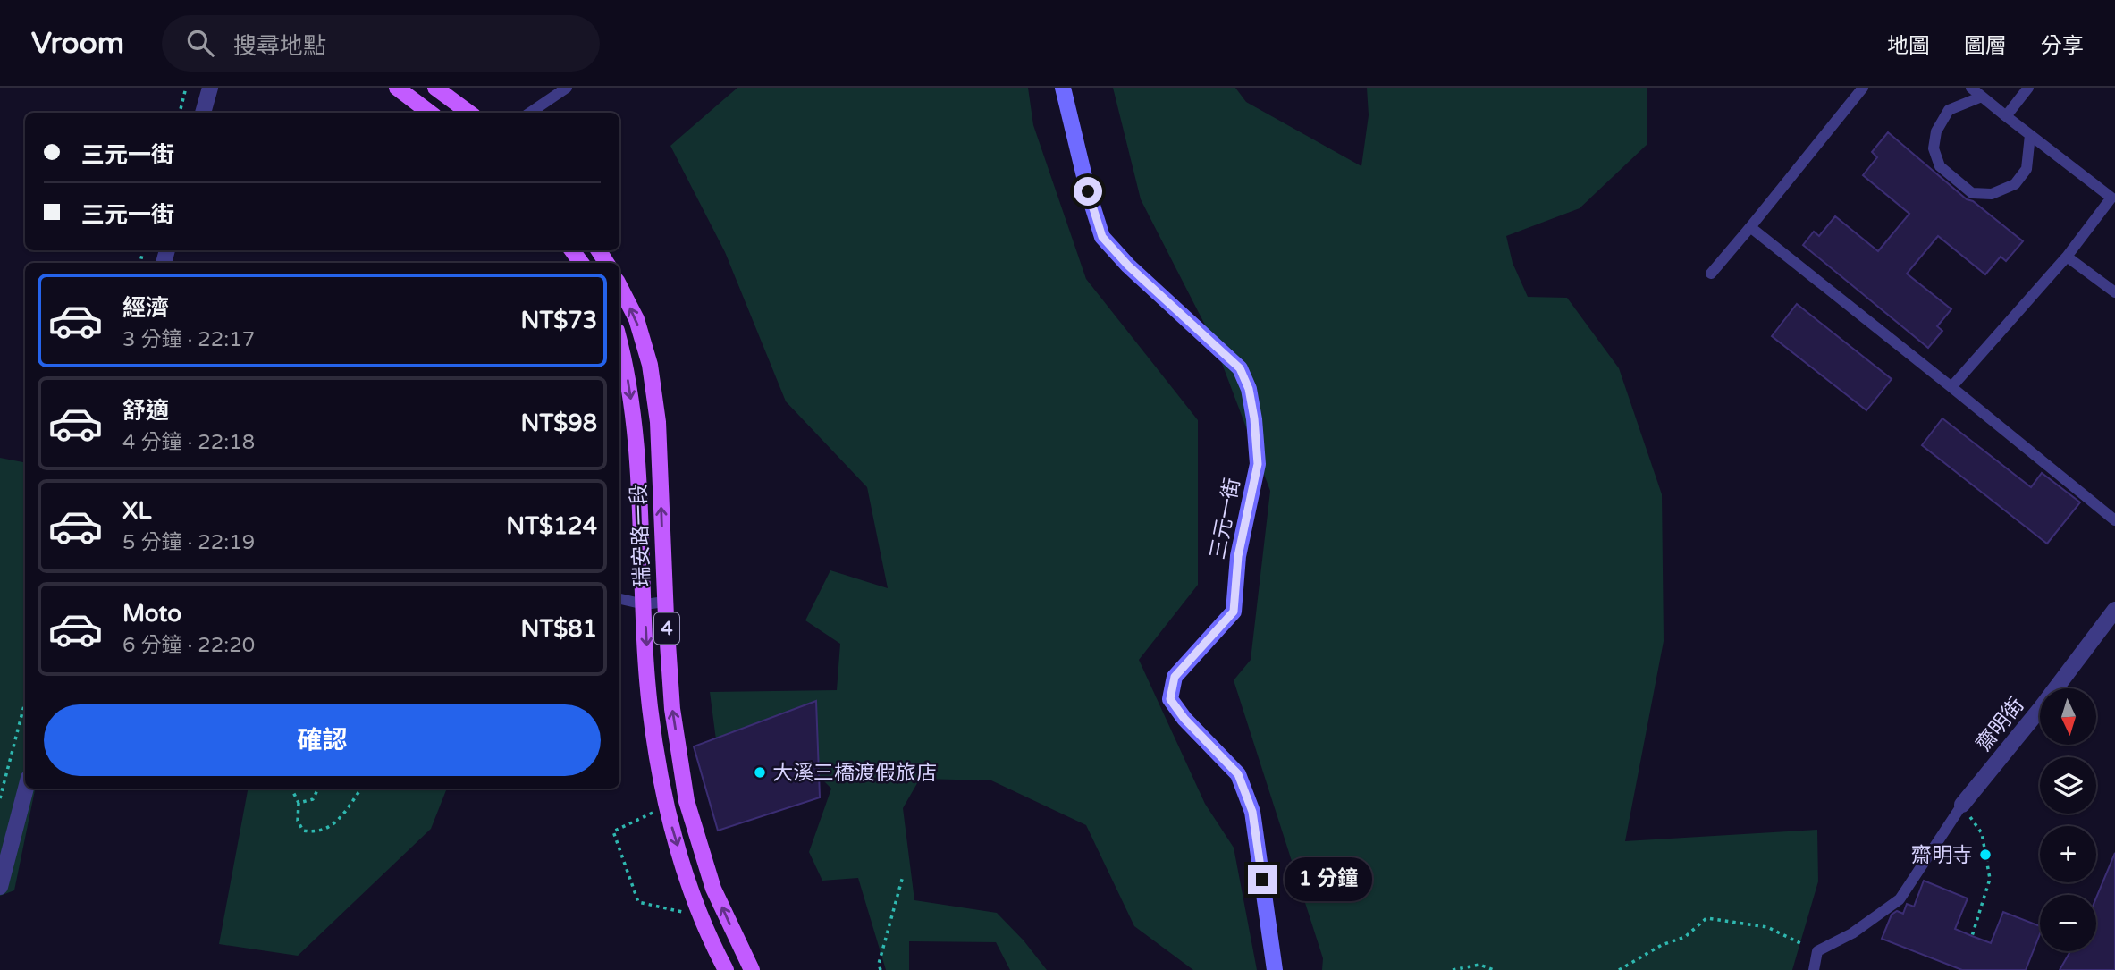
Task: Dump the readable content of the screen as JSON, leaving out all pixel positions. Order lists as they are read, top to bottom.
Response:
{
  "streets": {
    "main road": ["瑞安路一段", "4"],
    "street": ["三元一街", "齋明街"]
  },
  "places": ["大溪三橋渡假旅店", "齋明寺"],
  "north": "bottom",
  "page": {
    "header": "Vroom",
    "search": "搜尋地點",
    "nav": ["地圖", "圖層", "分享"],
    "banner": ["三元一街", "三元一街"],
    "list": [
      {
        "name": "經濟",
        "note": "3 分鐘 · 22:17",
        "value": "NT$73"
      },
      {
        "name": "舒適",
        "note": "4 分鐘 · 22:18",
        "value": "NT$98"
      },
      {
        "name": "XL",
        "note": "5 分鐘 · 22:19",
        "value": "NT$124"
      },
      {
        "name": "Moto",
        "note": "6 分鐘 · 22:20",
        "value": "NT$81"
      }
    ],
    "map_buttons": ["+", "−"],
    "buttons": "確認",
    "bubble": "1 分鐘"
  }
}
